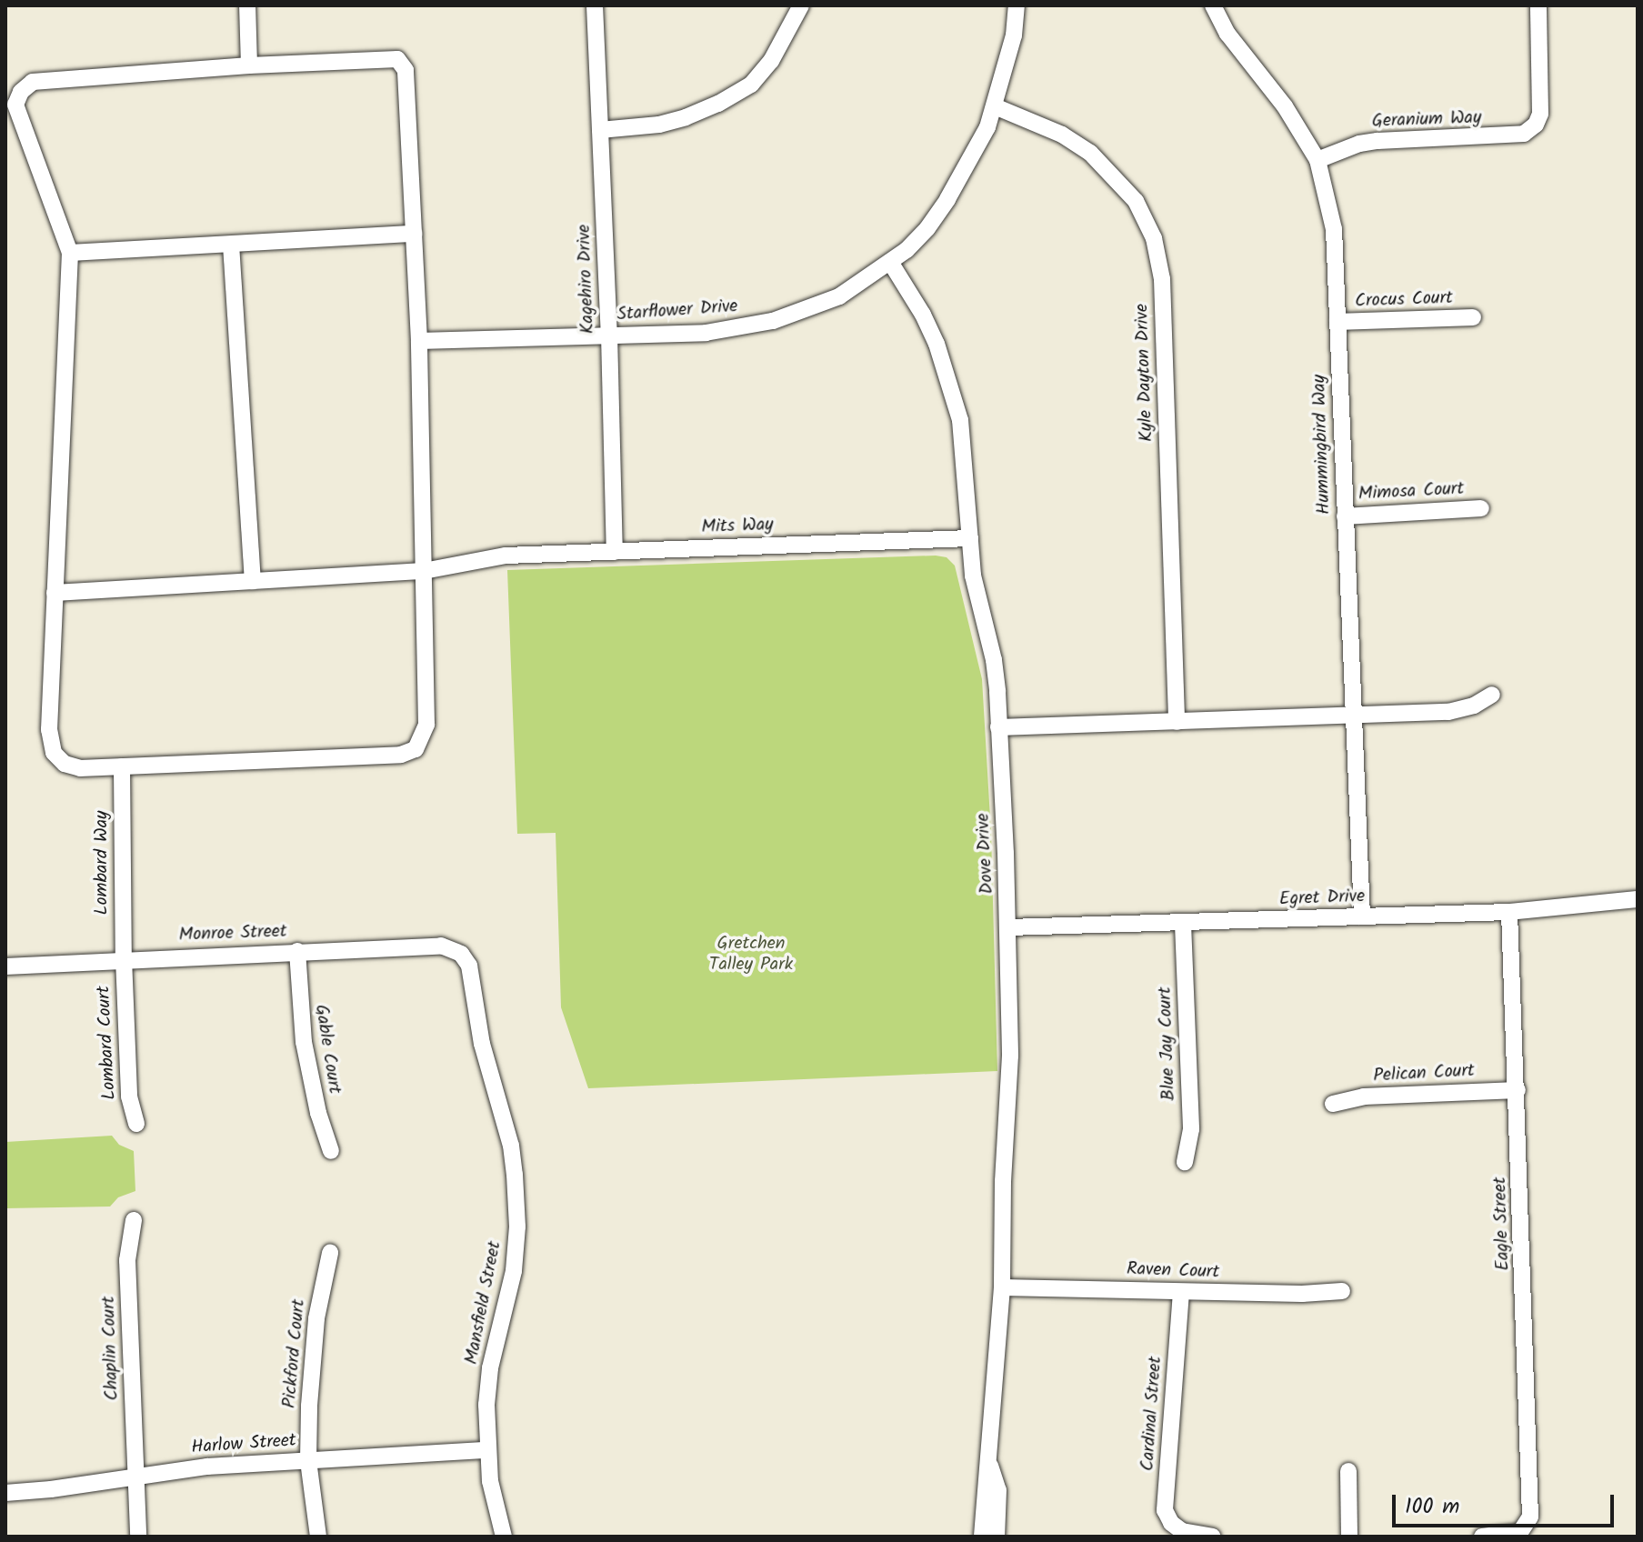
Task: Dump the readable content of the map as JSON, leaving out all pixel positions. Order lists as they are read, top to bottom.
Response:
{
  "streets": {
    "street": [
      "Geranium Way",
      "Kagehiro Drive",
      "Crocus Court",
      "Starflower Drive",
      "Kyle Dayton Drive",
      "Hummingbird Way",
      "Mimosa Court",
      "Mits Way",
      "Dove Drive",
      "Lombard Way",
      "Egret Drive",
      "Monroe Street",
      "Lombard Court",
      "Blue Jay Court",
      "Gable Court",
      "Pelican Court",
      "Eagle Street",
      "Raven Court",
      "Mansfield Street",
      "Chaplin Court",
      "Pickford Court",
      "Cardinal Street",
      "Harlow Street"
    ]
  },
  "crossings": [
    ["Geranium Way", "Hummingbird Way"],
    ["Kagehiro Drive", "Starflower Drive"],
    ["Kagehiro Drive", "Mits Way"],
    ["Crocus Court", "Hummingbird Way"],
    ["Starflower Drive", "Kyle Dayton Drive"],
    ["Starflower Drive", "Dove Drive"],
    ["Hummingbird Way", "Mimosa Court"],
    ["Hummingbird Way", "Egret Drive"],
    ["Mits Way", "Dove Drive"],
    ["Dove Drive", "Egret Drive"],
    ["Dove Drive", "Raven Court"],
    ["Lombard Way", "Monroe Street"],
    ["Lombard Way", "Lombard Court"],
    ["Egret Drive", "Blue Jay Court"],
    ["Egret Drive", "Eagle Street"],
    ["Monroe Street", "Lombard Court"],
    ["Monroe Street", "Gable Court"],
    ["Monroe Street", "Mansfield Street"],
    ["Pelican Court", "Eagle Street"],
    ["Raven Court", "Cardinal Street"],
    ["Mansfield Street", "Harlow Street"],
    ["Chaplin Court", "Harlow Street"],
    ["Pickford Court", "Harlow Street"]
  ],
  "parks": ["Gretchen Talley Park"],
  "scale_bar": "100 m"
}
